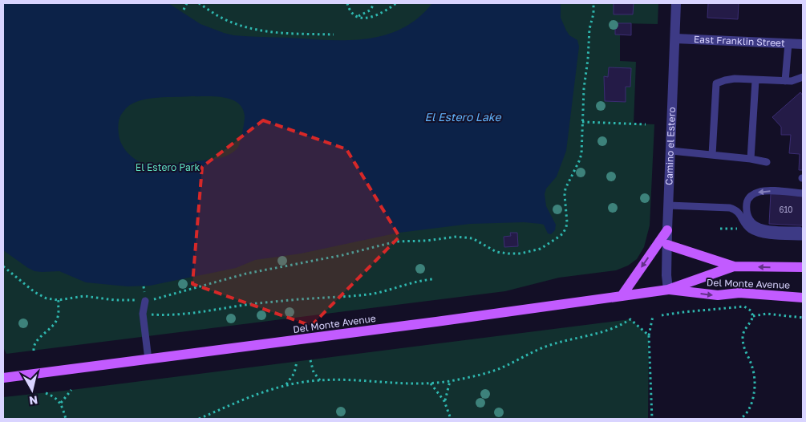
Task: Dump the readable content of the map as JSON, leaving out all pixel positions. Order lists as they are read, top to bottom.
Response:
{
  "streets": {
    "main road": ["Del Monte Avenue"],
    "street": ["East Franklin Street", "Camino el Estero"]
  },
  "crossings": [
    ["East Franklin Street", "Camino el Estero"],
    ["Camino el Estero", "Del Monte Avenue"]
  ],
  "water": ["El Estero Lake"],
  "parks": ["El Estero Park"],
  "house_numbers": ["610"],
  "north": "bottom"
}
